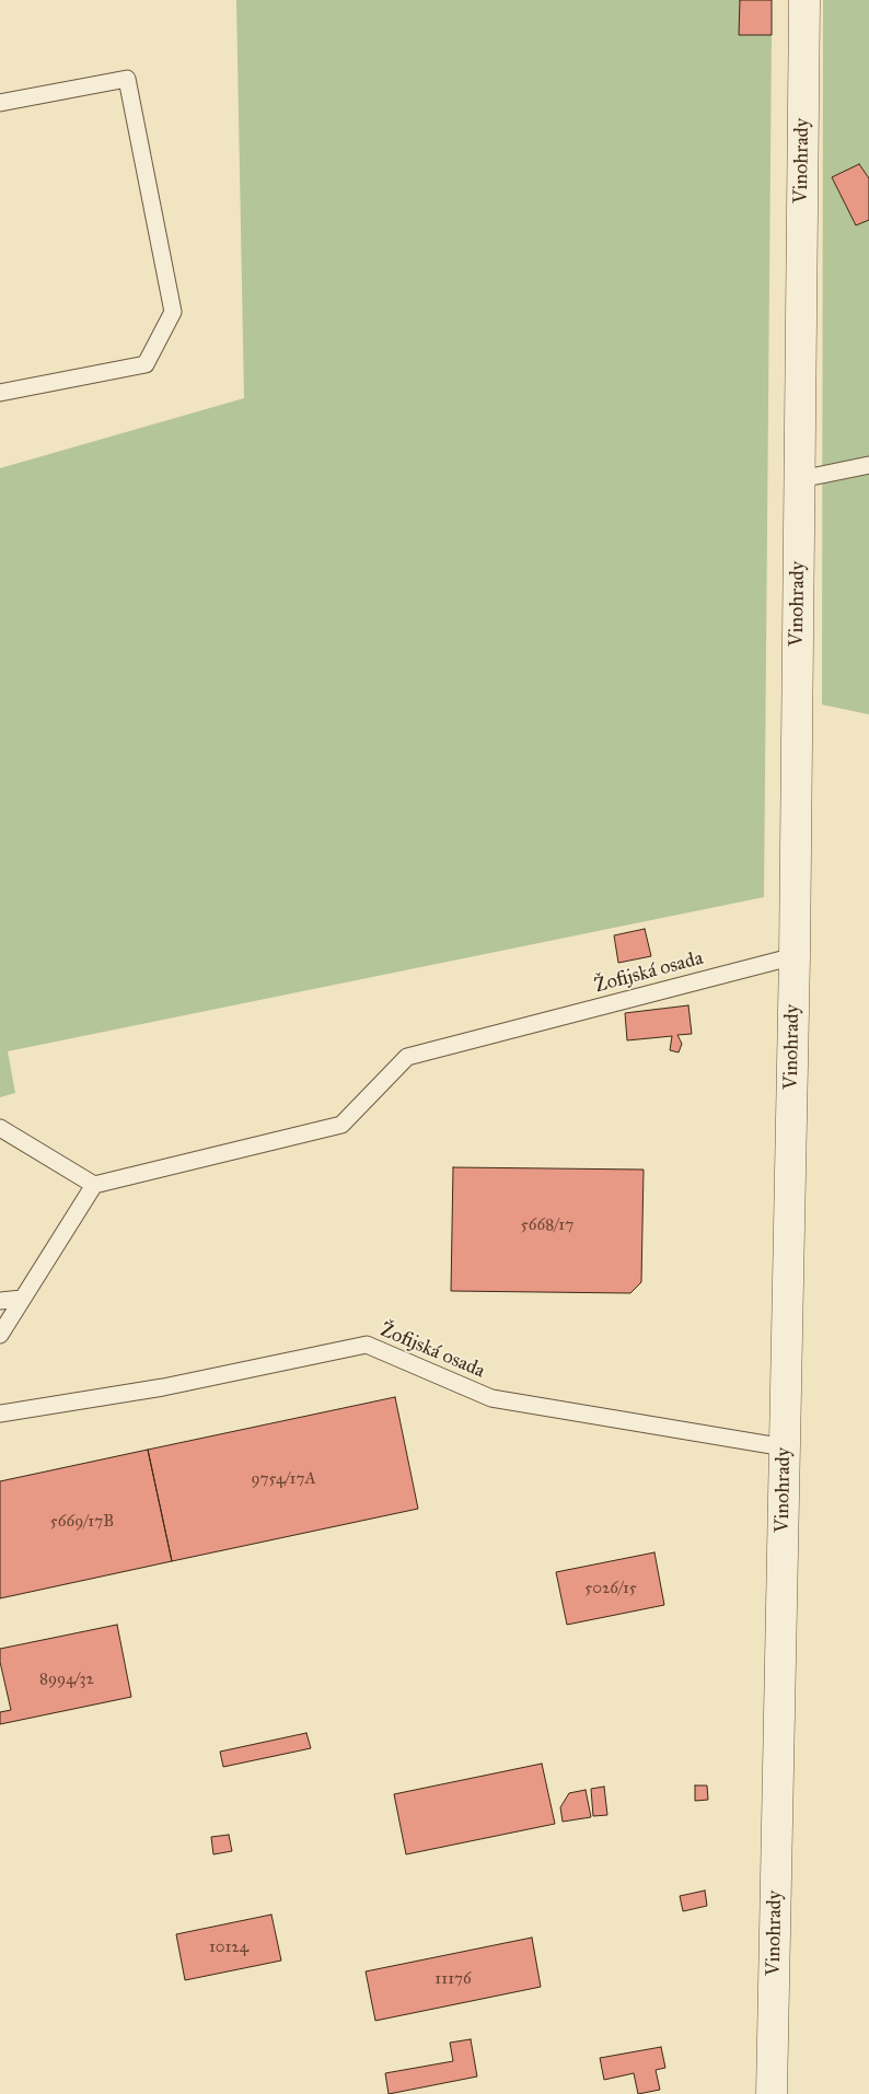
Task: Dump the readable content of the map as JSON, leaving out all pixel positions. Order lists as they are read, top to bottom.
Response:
{
  "streets": {
    "street": ["Vinohrady"],
    "lane": ["Žofijská osada"]
  },
  "crossings": [
    ["Vinohrady", "Žofijská osada"]
  ],
  "house_numbers": [
    "5668/17",
    "9754/17A",
    "5669/17B",
    "5026/15",
    "8994/32",
    "10124",
    "11176"
  ]
}
